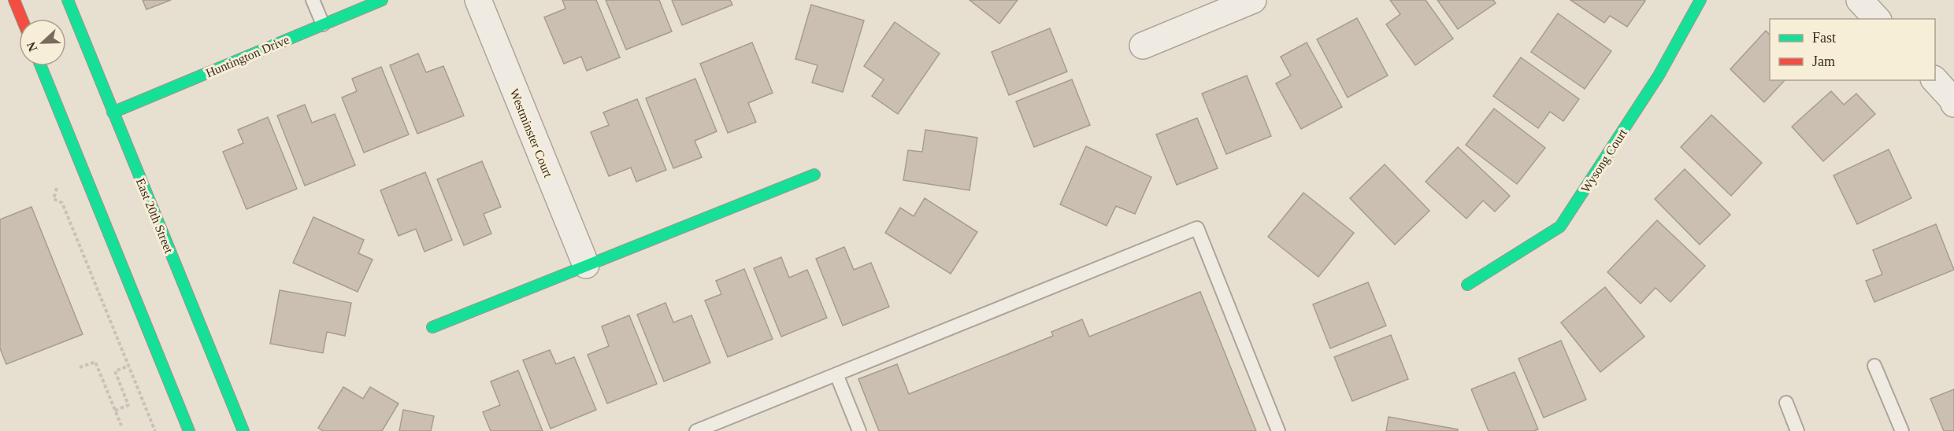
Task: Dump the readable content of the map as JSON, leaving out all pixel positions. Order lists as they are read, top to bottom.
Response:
{
  "streets": {
    "street": [
      "Huntington Drive",
      "Westminster Court",
      "Wysong Court",
      "East 20th Street"
    ]
  },
  "crossings": [
    ["Huntington Drive", "East 20th Street"]
  ],
  "legend": ["Fast", "Jam"],
  "north": "left"
}
